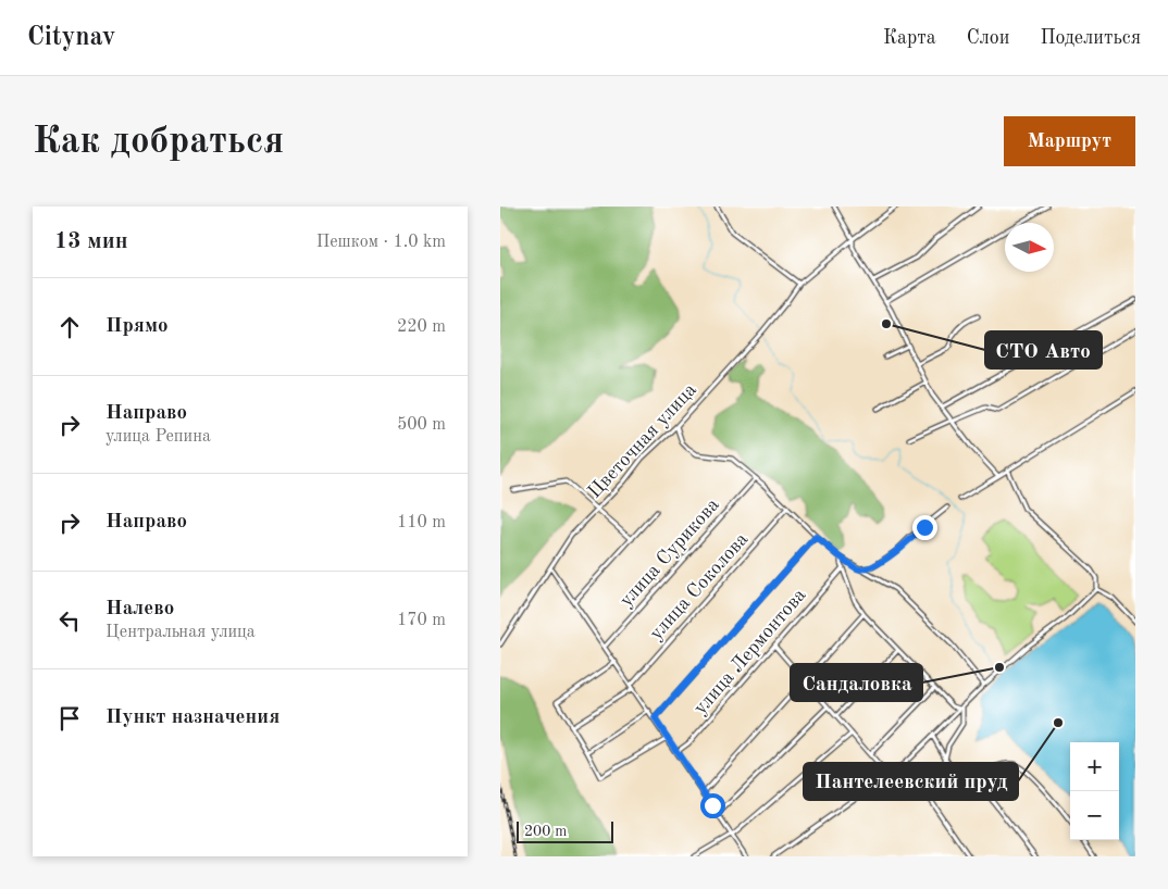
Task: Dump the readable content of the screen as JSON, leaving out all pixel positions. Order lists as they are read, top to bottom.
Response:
{
  "streets": {
    "street": [
      "Цветочная улица",
      "улица Сурикова",
      "улица Соколова",
      "улица Лермонтова"
    ]
  },
  "places": ["СТО Авто", "Сандаловка", "Пантелеевский пруд"],
  "scale_bar": "200 m",
  "north": "right",
  "page": {
    "header": "Citynav",
    "nav": ["Карта", "Слои", "Поделиться"],
    "buttons": "Маршрут",
    "title": "Как добраться",
    "heading": ["13 мин", "Пешком · 1.0 km"],
    "list": [
      ["Прямо", "220 m"],
      ["Направо", "улица Репина", "500 m"],
      ["Направо", "110 m"],
      ["Налево", "Центральная улица", "170 m"],
      "Пункт назначения"
    ],
    "map_buttons": ["+", "−"],
    "scale": "200 m"
  }
}
